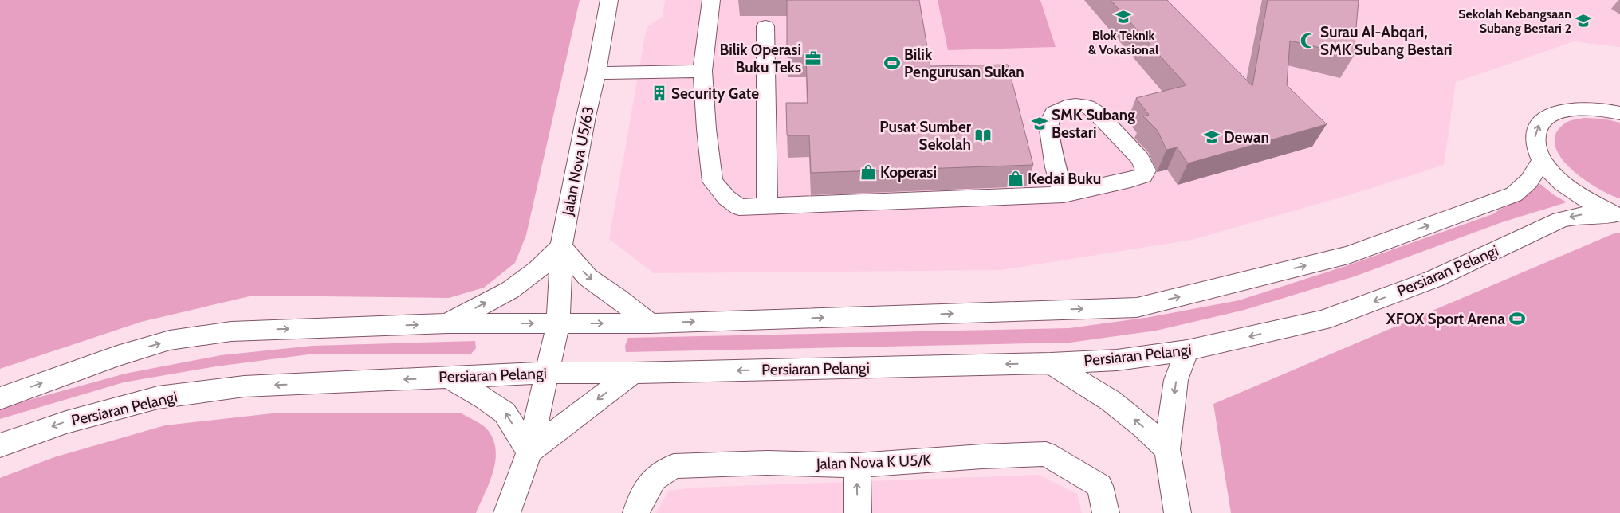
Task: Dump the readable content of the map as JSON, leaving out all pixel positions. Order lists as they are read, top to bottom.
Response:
{
  "streets": {
    "street": ["Jalan Nova U5/63", "Persiaran Pelangi", "Jalan Nova K U5/K"]
  },
  "crossings": [
    ["Jalan Nova U5/63", "Persiaran Pelangi"]
  ],
  "places": {
    "school or university": [
      "Blok Teknik & Vokasional",
      "Sekolah Kebangsaan Subang Bestari 2",
      "SMK Subang Bestari",
      "Dewan"
    ],
    "mosque": ["Surau Al-Abqari, SMK Subang Bestari"],
    "office": ["Bilik Operasi Buku Teks"],
    "sports": ["Bilik Pengurusan Sukan", "XFOX Sport Arena"],
    "building": ["Security Gate"],
    "library": ["Pusat Sumber Sekolah"],
    "shop": ["Koperasi", "Kedai Buku"]
  }
}
